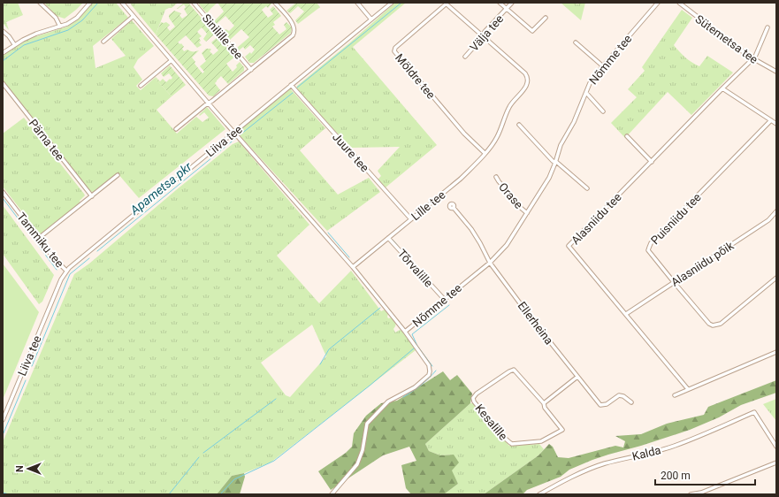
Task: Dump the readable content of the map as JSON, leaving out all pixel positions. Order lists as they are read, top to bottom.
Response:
{
  "streets": {
    "street": [
      "Välja tee",
      "Sinilille tee",
      "Sütemetsa tee",
      "Nõmme tee",
      "Möldre tee",
      "Pärna tee",
      "Liiva tee",
      "Juure tee",
      "Orase",
      "Lille tee",
      "Alasniidu tee",
      "Puisniidu tee",
      "Tammiku tee",
      "Alasniidu põik",
      "Tõrvalille",
      "Ellerheina",
      "Kesalille",
      "Kalda"
    ]
  },
  "crossings": [
    ["Välja tee", "Lille tee"],
    ["Sütemetsa tee", "Alasniidu tee"],
    ["Nõmme tee", "Orase"],
    ["Nõmme tee", "Tõrvalille"],
    ["Nõmme tee", "Ellerheina"],
    ["Möldre tee", "Lille tee"],
    ["Liiva tee", "Juure tee"],
    ["Liiva tee", "Tammiku tee"],
    ["Juure tee", "Lille tee"],
    ["Lille tee", "Tõrvalille"],
    ["Alasniidu tee", "Alasniidu põik"],
    ["Puisniidu tee", "Alasniidu põik"]
  ],
  "water": ["Apametsa pkr"],
  "scale_bar": "200 m",
  "north": "left"
}
